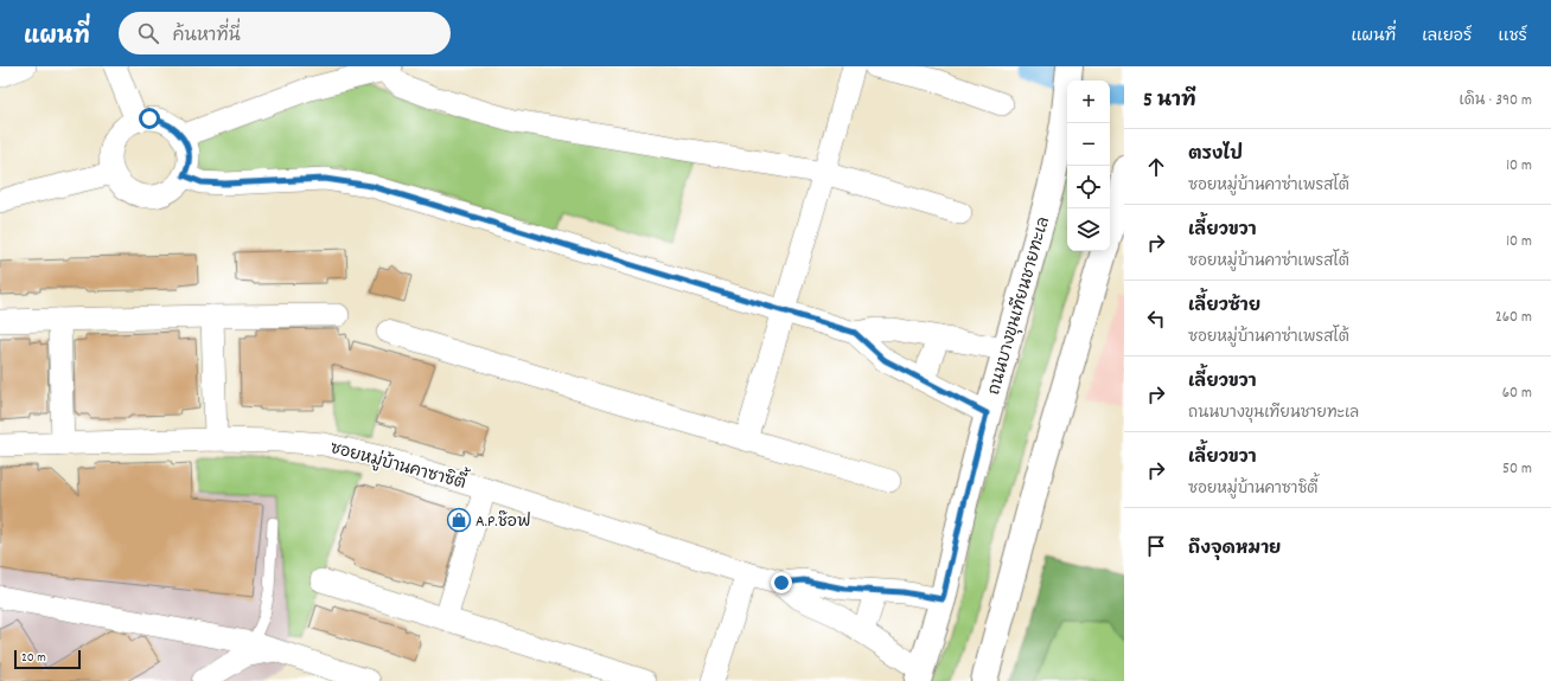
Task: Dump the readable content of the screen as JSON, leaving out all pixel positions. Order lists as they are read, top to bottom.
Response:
{
  "streets": {
    "main road": ["ถนนบางขุนเทียนชายทะเล"],
    "street": ["ซอยหมู่บ้านคาซาซิตี้"]
  },
  "crossings": [
    ["ถนนบางขุนเทียนชายทะเล", "ซอยหมู่บ้านคาซาซิตี้"]
  ],
  "places": {
    "shop": ["A.P.ช๊อฟ"]
  },
  "scale_bar": "20 m",
  "page": {
    "header": "แผนที่",
    "search": "ค้นหาที่นี่",
    "nav": ["แผนที่", "เลเยอร์", "แชร์"],
    "heading": ["5 นาที", "เดิน · 390 m"],
    "map_buttons": ["+", "−"],
    "list": [
      ["ตรงไป", "ซอยหมู่บ้านคาซ่าเพรสโต้", "10 m"],
      ["เลี้ยวขวา", "ซอยหมู่บ้านคาซ่าเพรสโต้", "10 m"],
      ["เลี้ยวซ้าย", "ซอยหมู่บ้านคาซ่าเพรสโต้", "260 m"],
      ["เลี้ยวขวา", "ถนนบางขุนเทียนชายทะเล", "60 m"],
      ["เลี้ยวขวา", "ซอยหมู่บ้านคาซาซิตี้", "50 m"],
      "ถึงจุดหมาย"
    ],
    "scale": "20 m"
  }
}
